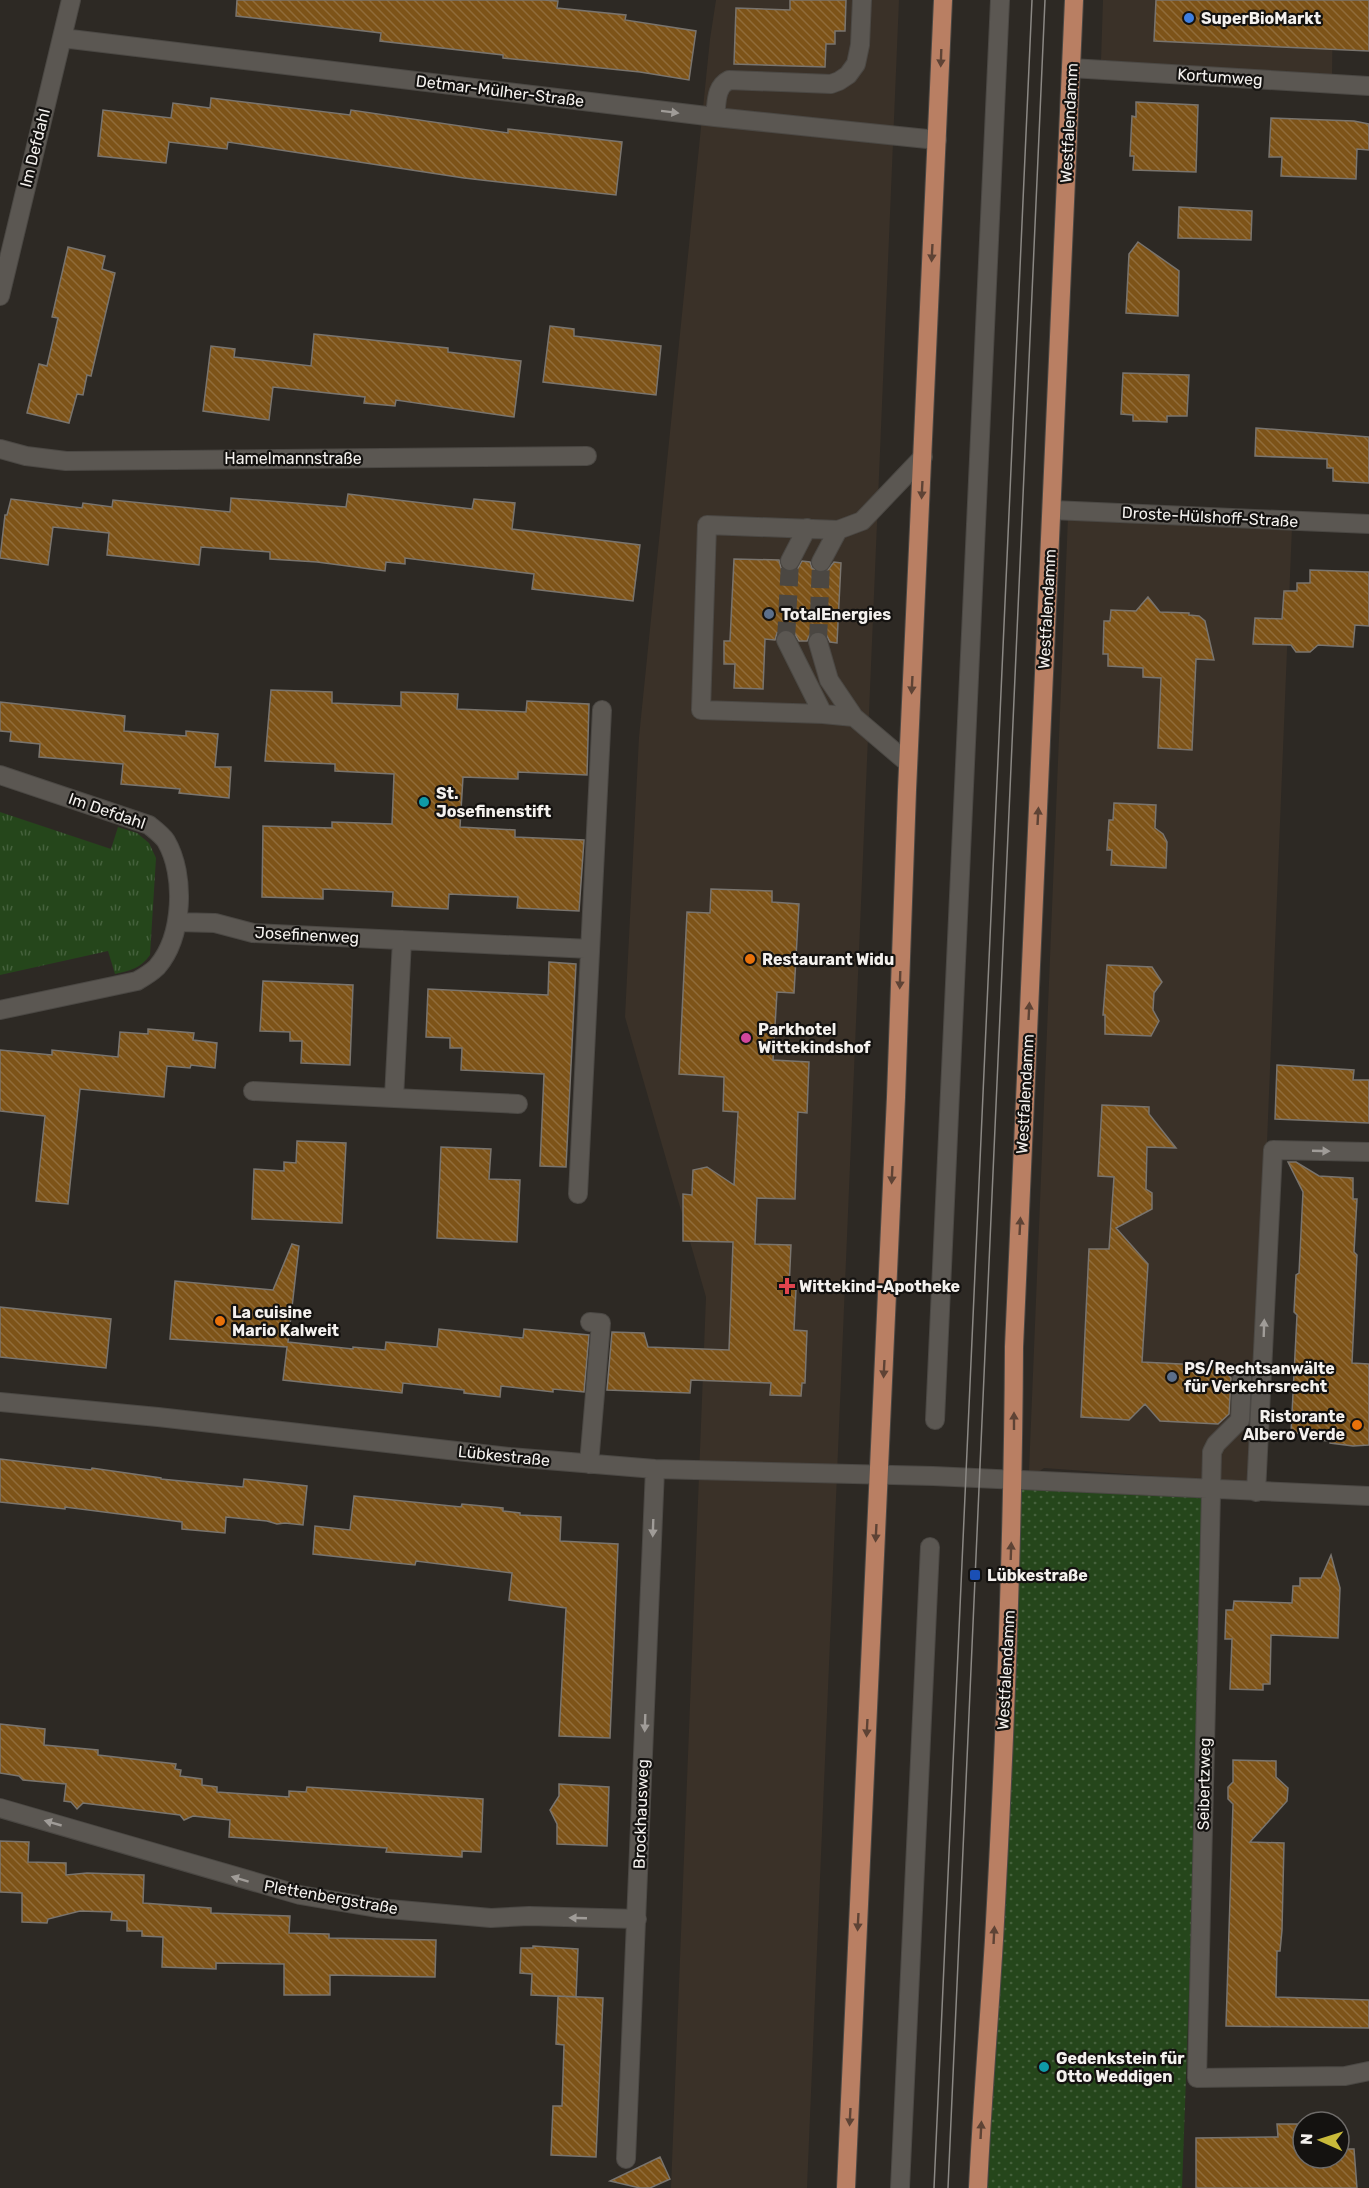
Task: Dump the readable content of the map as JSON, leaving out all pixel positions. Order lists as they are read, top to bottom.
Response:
{
  "streets": {
    "main road": ["Westfalendamm"],
    "street": [
      "Kortumweg",
      "Detmar-Mülher-Straße",
      "Im Defdahl",
      "Hamelmannstraße",
      "Droste-Hülshoff-Straße",
      "Josefinenweg",
      "Lübkestraße",
      "Seibertzweg",
      "Brockhausweg",
      "Plettenbergstraße"
    ]
  },
  "crossings": [
    ["Kortumweg", "Westfalendamm"],
    ["Detmar-Mülher-Straße", "Im Defdahl"],
    ["Westfalendamm", "Droste-Hülshoff-Straße"],
    ["Westfalendamm", "Lübkestraße"],
    ["Im Defdahl", "Josefinenweg"],
    ["Lübkestraße", "Seibertzweg"],
    ["Lübkestraße", "Brockhausweg"],
    ["Brockhausweg", "Plettenbergstraße"]
  ],
  "one_way": ["Detmar-Mülher-Straße", "Brockhausweg", "Plettenbergstraße"],
  "places": {
    "other": [
      "SuperBioMarkt",
      "TotalEnergies",
      "St. Josefinenstift",
      "Restaurant Widu",
      "Parkhotel Wittekindshof",
      "La cuisine Mario Kalweit",
      "PS/Rechtsanwälte für Verkehrsrecht",
      "Ristorante Albero Verde",
      "Gedenkstein für Otto Weddigen"
    ],
    "health": ["Wittekind-Apotheke"],
    "transit": ["Lübkestraße"]
  },
  "north": "left"
}
